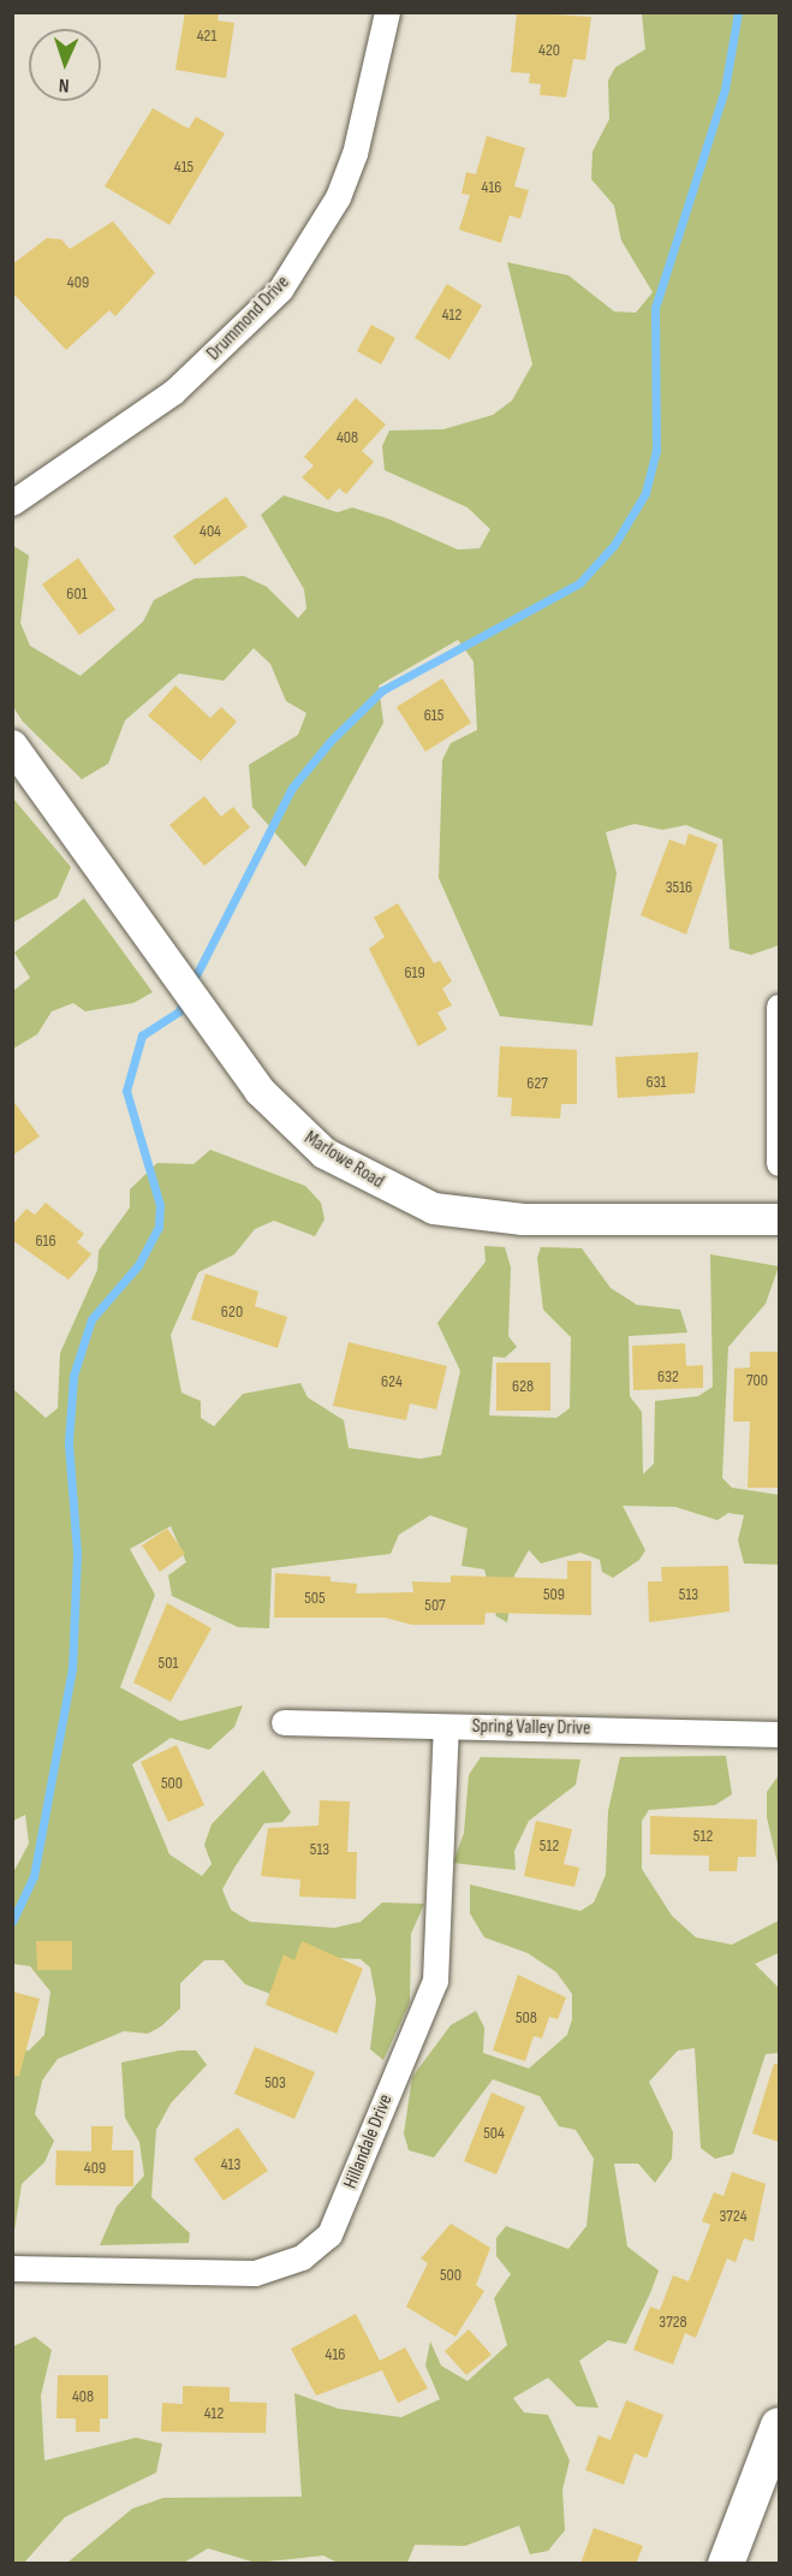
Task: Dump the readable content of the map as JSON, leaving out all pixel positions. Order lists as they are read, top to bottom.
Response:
{
  "streets": {
    "street": [
      "Drummond Drive",
      "Marlowe Road",
      "Spring Valley Drive",
      "Hillandale Drive"
    ]
  },
  "crossings": [
    ["Spring Valley Drive", "Hillandale Drive"]
  ],
  "house_numbers": [
    "421",
    "420",
    "415",
    "416",
    "409",
    "412",
    "408",
    "404",
    "601",
    "615",
    "3516",
    "619",
    "631",
    "627",
    "616",
    "620",
    "632",
    "700",
    "624",
    "628",
    "509",
    "513",
    "505",
    "507",
    "501",
    "500",
    "512",
    "512",
    "513",
    "508",
    "503",
    "504",
    "413",
    "409",
    "3724",
    "500",
    "3728",
    "416",
    "408",
    "412"
  ],
  "north": "bottom"
}
